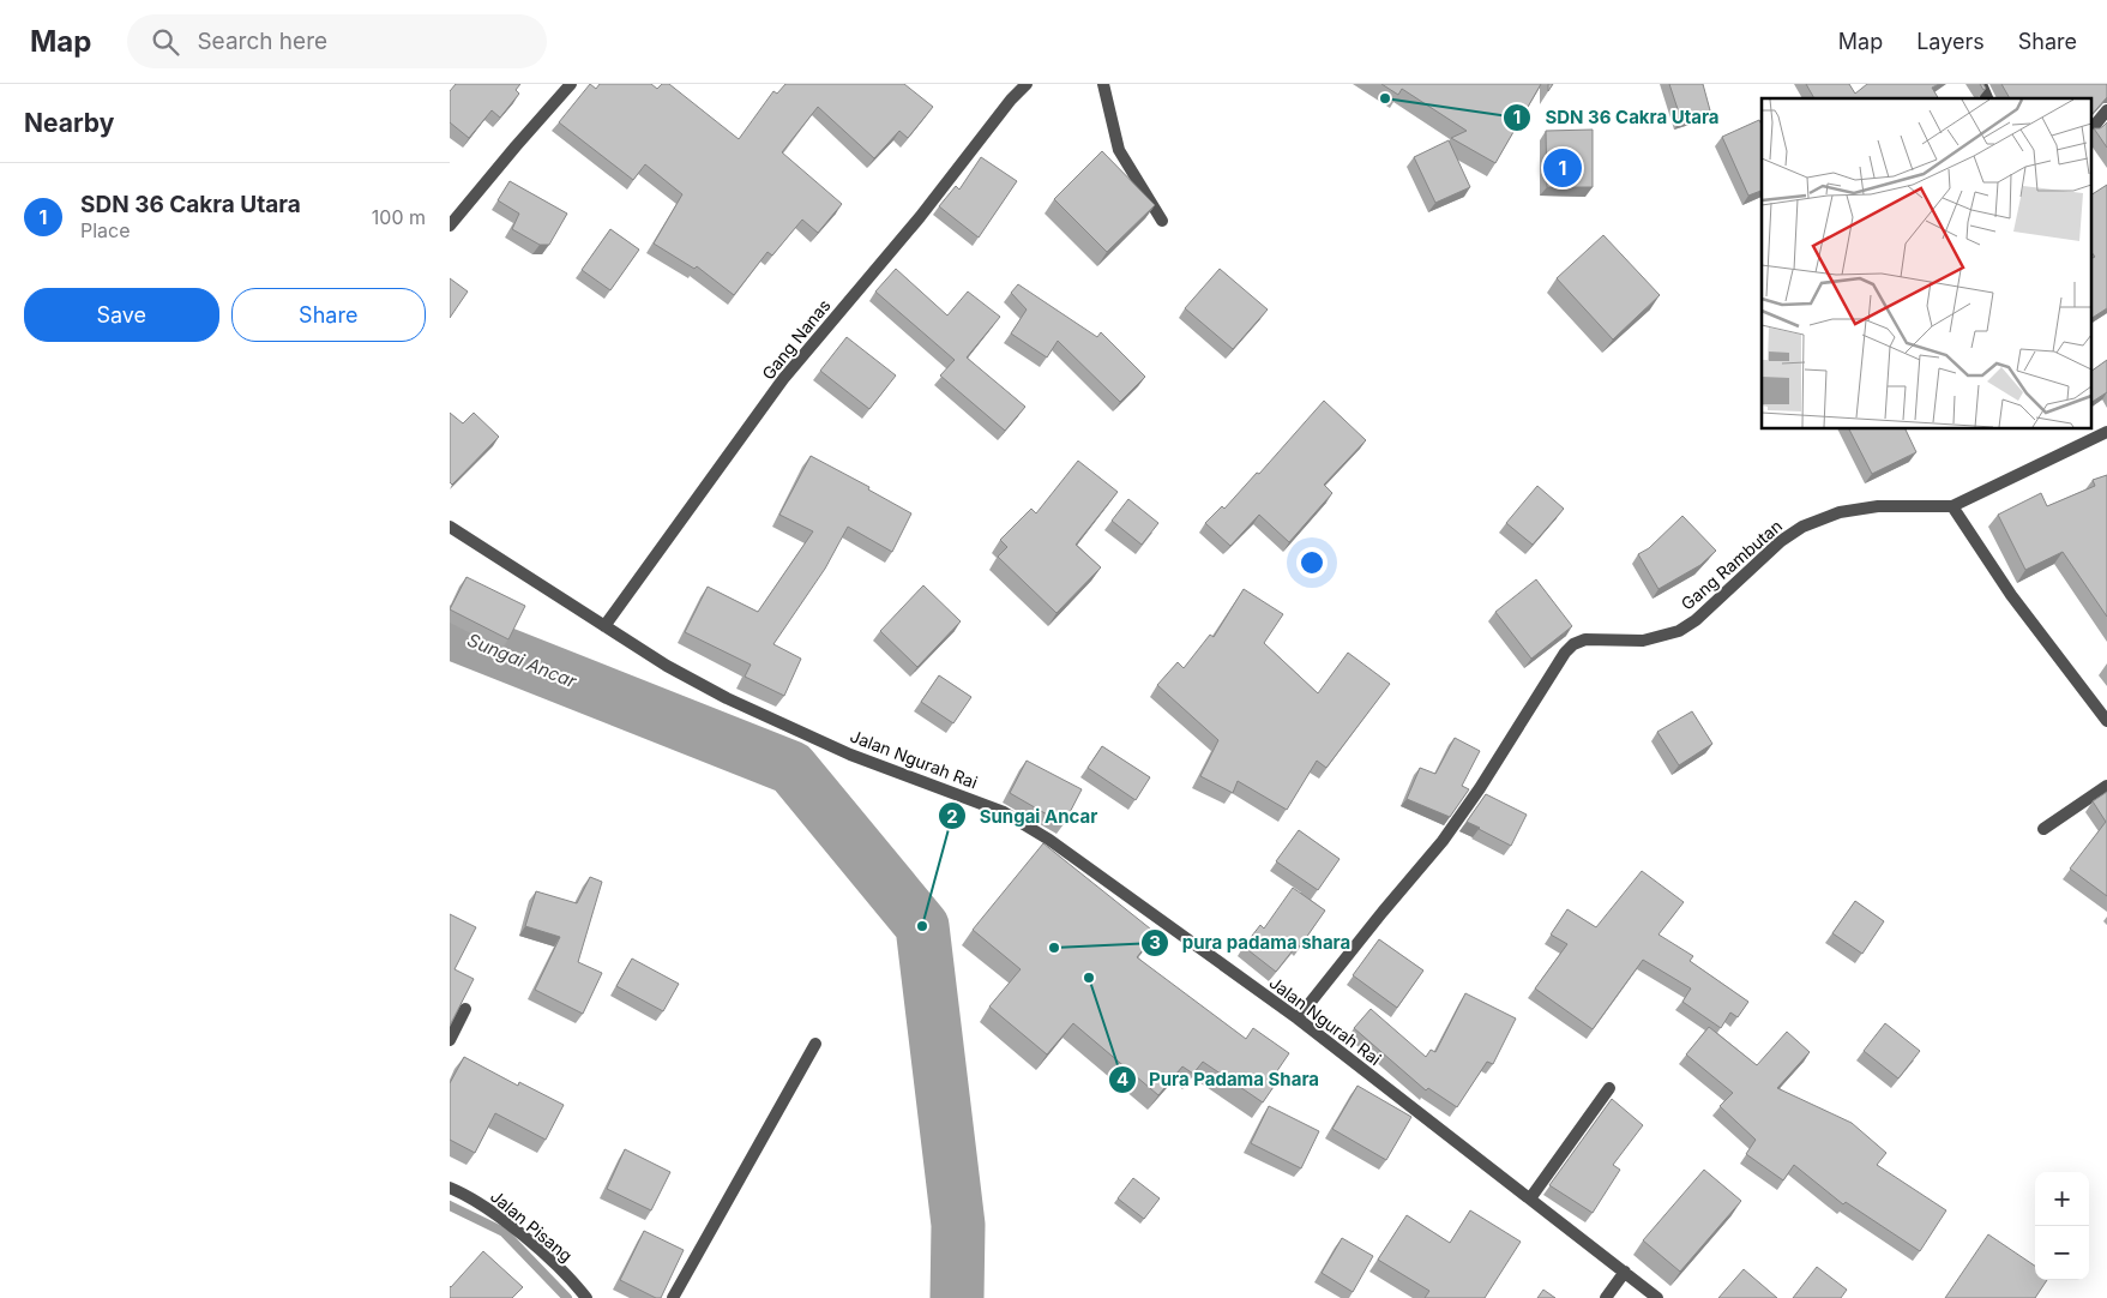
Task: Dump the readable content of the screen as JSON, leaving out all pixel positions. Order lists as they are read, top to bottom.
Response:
{
  "streets": {
    "street": [
      "Gang Nanas",
      "Gang Rambutan",
      "Jalan Ngurah Rai",
      "Jalan Pisang"
    ]
  },
  "crossings": [
    ["Gang Nanas", "Jalan Ngurah Rai"],
    ["Gang Rambutan", "Jalan Ngurah Rai"]
  ],
  "water": ["Sungai Ancar"],
  "places": [
    "SDN 36 Cakra Utara",
    "Sungai Ancar",
    "pura padama shara",
    "Pura Padama Shara"
  ],
  "page": {
    "header": "Map",
    "search": "Search here",
    "nav": ["Map", "Layers", "Share"],
    "heading": "Nearby",
    "pins": "1",
    "list": [
      {
        "mark": "1",
        "name": "SDN 36 Cakra Utara",
        "note": "Place",
        "value": "100 m"
      }
    ],
    "buttons": ["Save", "Share"],
    "map_buttons": ["+", "−"]
  }
}
